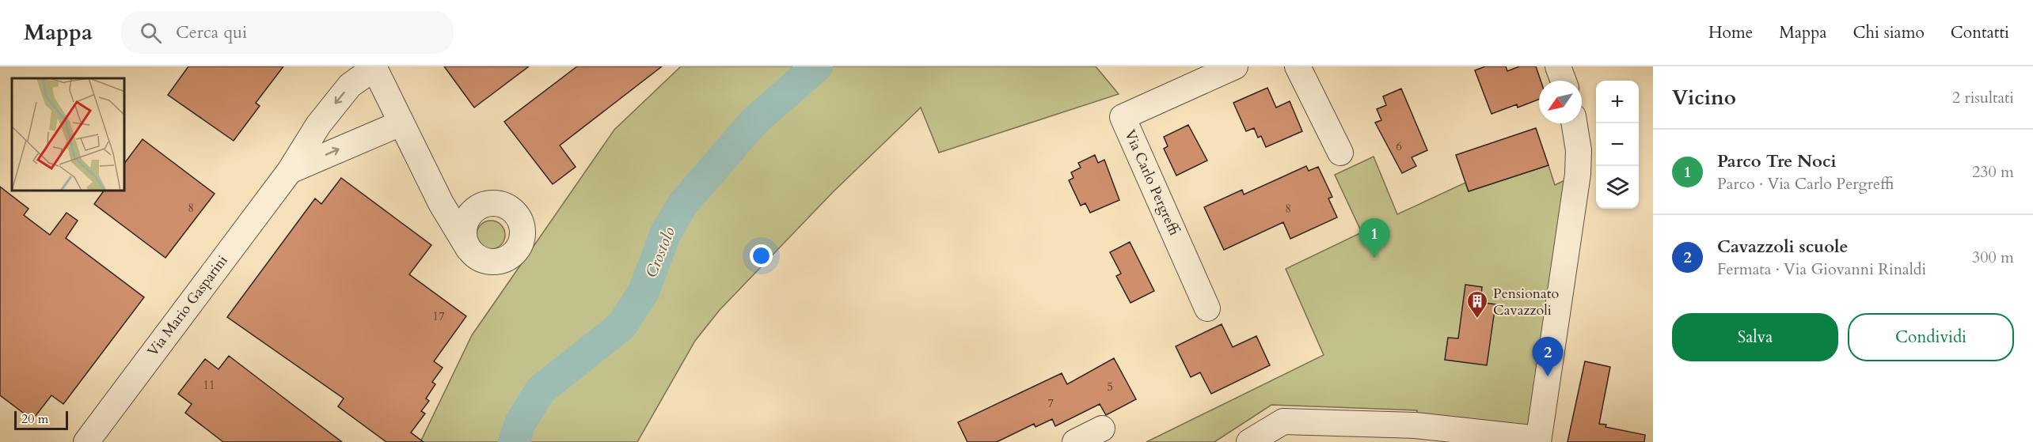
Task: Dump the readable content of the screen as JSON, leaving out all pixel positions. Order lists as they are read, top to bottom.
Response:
{
  "streets": {
    "street": ["Via Carlo Pergreffi", "Via Mario Gasparini"]
  },
  "water": ["Crostolo"],
  "places": {
    "building": ["Pensionato Cavazzoli"]
  },
  "house_numbers": [
    "6",
    "8",
    "8",
    "17",
    "11",
    "5",
    "7"
  ],
  "scale_bar": "20 m",
  "north": "bottom left",
  "page": {
    "header": "Mappa",
    "search": "Cerca qui",
    "nav": [
      "Home",
      "Mappa",
      "Chi siamo",
      "Contatti"
    ],
    "heading": ["Vicino", "2 risultati"],
    "map_buttons": ["+", "−"],
    "list": [
      {
        "mark": "1",
        "name": "Parco Tre Noci",
        "note": "Parco · Via Carlo Pergreffi",
        "value": "230 m"
      },
      {
        "mark": "2",
        "name": "Cavazzoli scuole",
        "note": "Fermata · Via Giovanni Rinaldi",
        "value": "300 m"
      }
    ],
    "pins": ["1", "2"],
    "buttons": ["Salva", "Condividi"],
    "scale": "20 m"
  }
}
